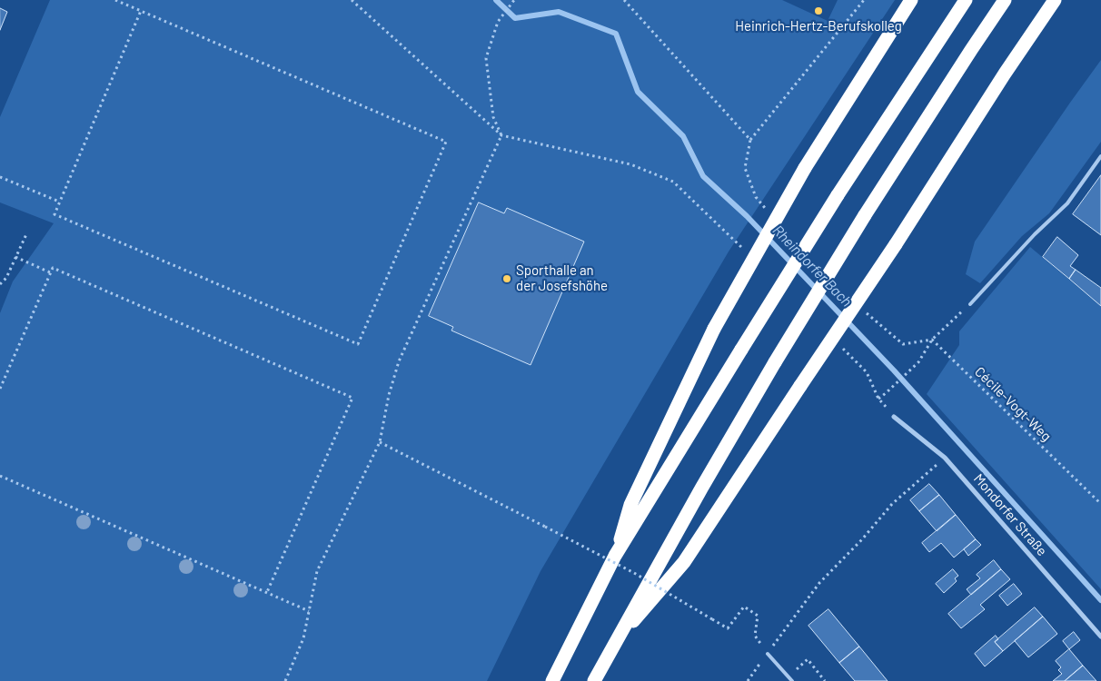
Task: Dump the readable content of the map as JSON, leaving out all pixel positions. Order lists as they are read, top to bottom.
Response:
{
  "streets": {
    "street": ["Mondorfer Straße"],
    "path": ["Cécile-Vogt-Weg"]
  },
  "water": ["Rheindorfer Bach"],
  "places": ["Heinrich-Hertz-Berufskolleg", "Sporthalle an der Josefshöhe"]
}
